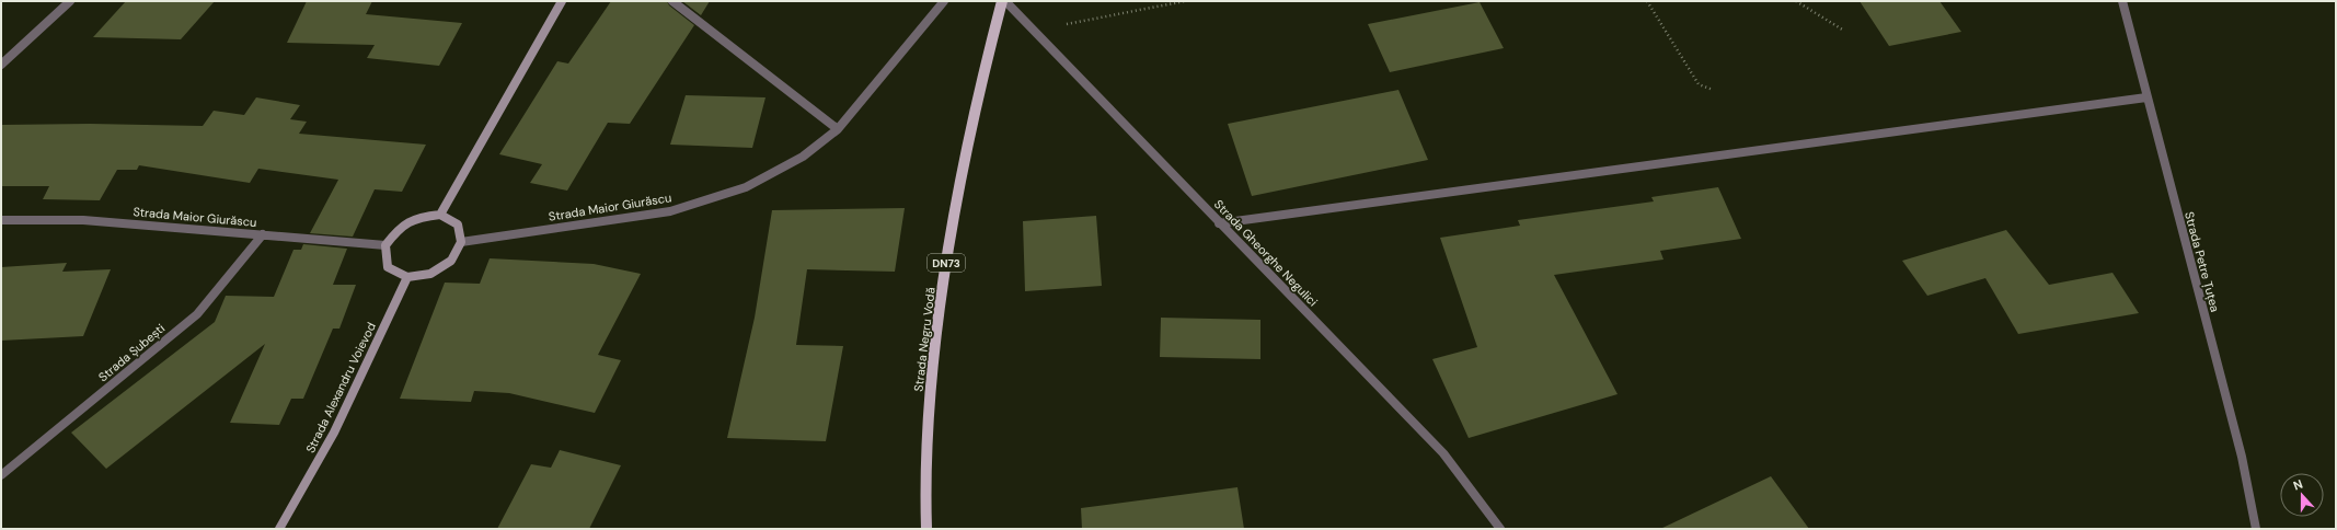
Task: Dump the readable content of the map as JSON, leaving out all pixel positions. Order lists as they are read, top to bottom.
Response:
{
  "streets": {
    "main road": ["DN73", "Strada Negru Vodă", "Strada Alexandru Voievod"],
    "street": [
      "Strada Maior Giurăscu",
      "Strada Gheorghe Negulici",
      "Strada Petre Țuțea",
      "Strada Șubești"
    ]
  },
  "crossings": [
    ["Strada Maior Giurăscu", "Strada Șubești"],
    ["Strada Maior Giurăscu", "Strada Alexandru Voievod"]
  ],
  "north": "top"
}
